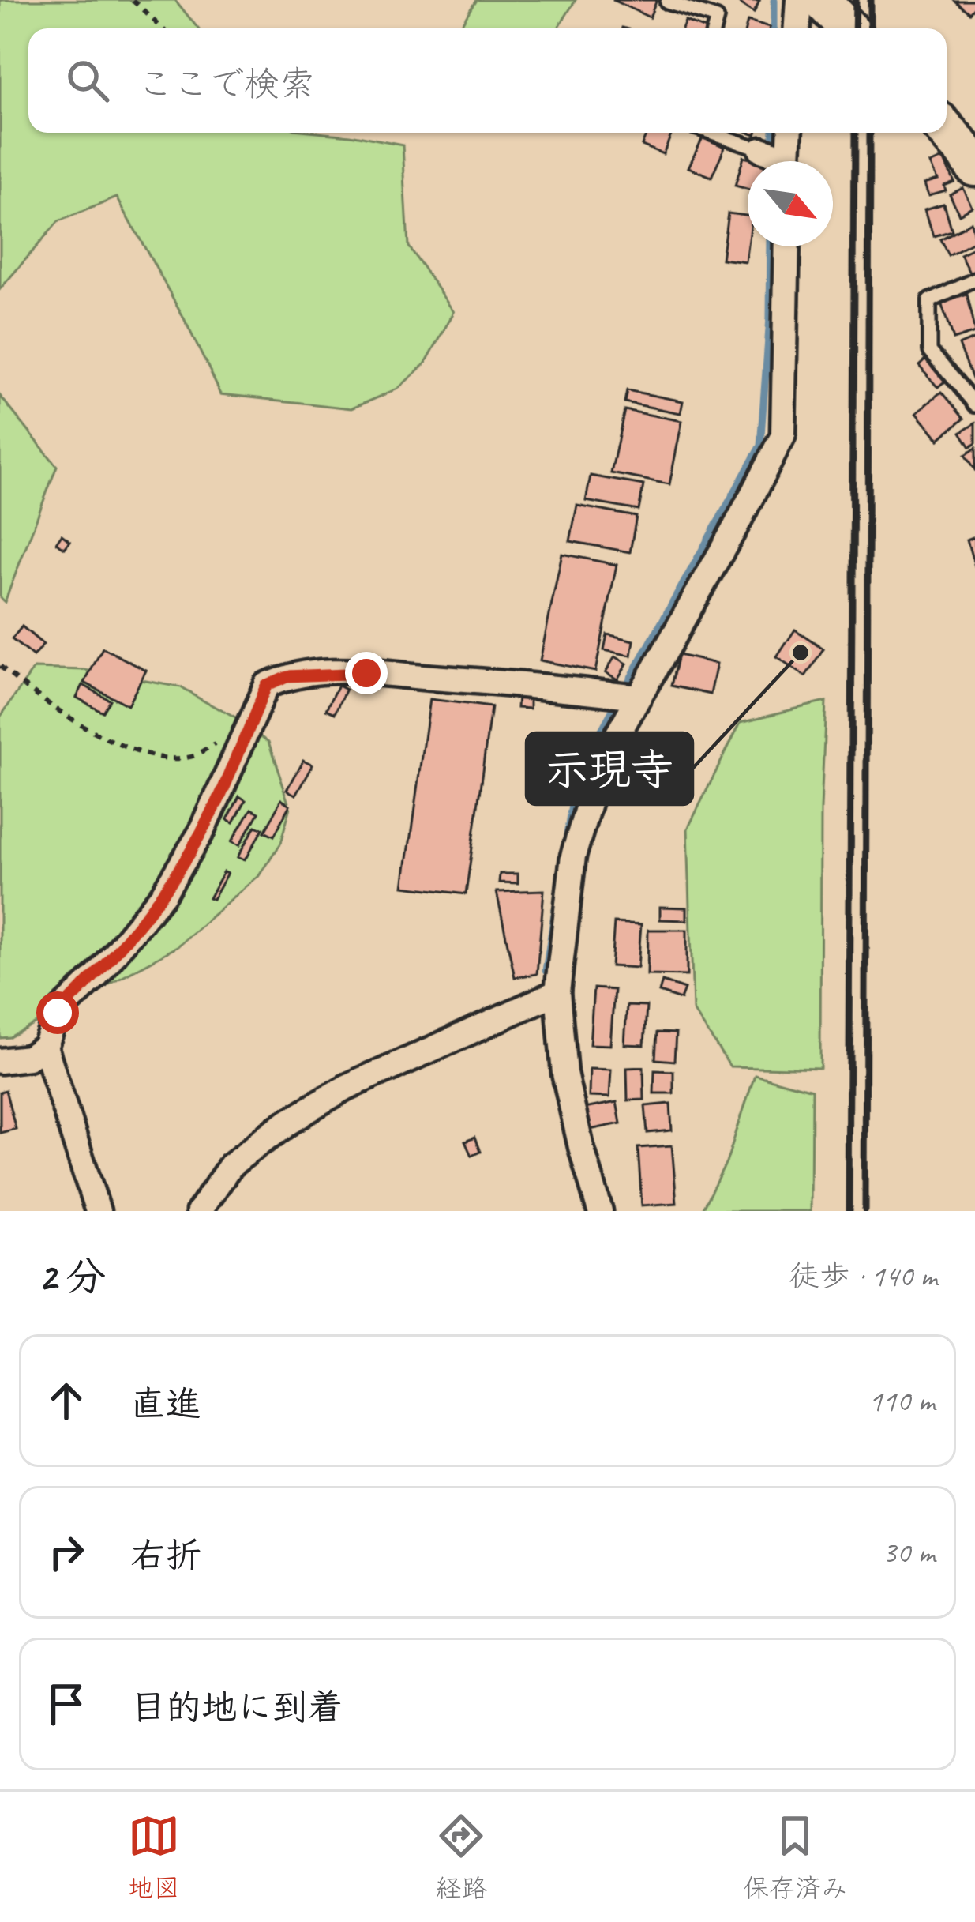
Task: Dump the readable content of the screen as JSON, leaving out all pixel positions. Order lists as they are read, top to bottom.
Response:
{
  "places": ["示現寺"],
  "north": "bottom right",
  "page": {
    "search": "ここで検索",
    "heading": ["2 分", "徒歩 · 140 m"],
    "list": [
      ["直進", "110 m"],
      ["右折", "30 m"],
      "目的地に到着"
    ],
    "nav": ["地図", "経路", "保存済み"]
  }
}
